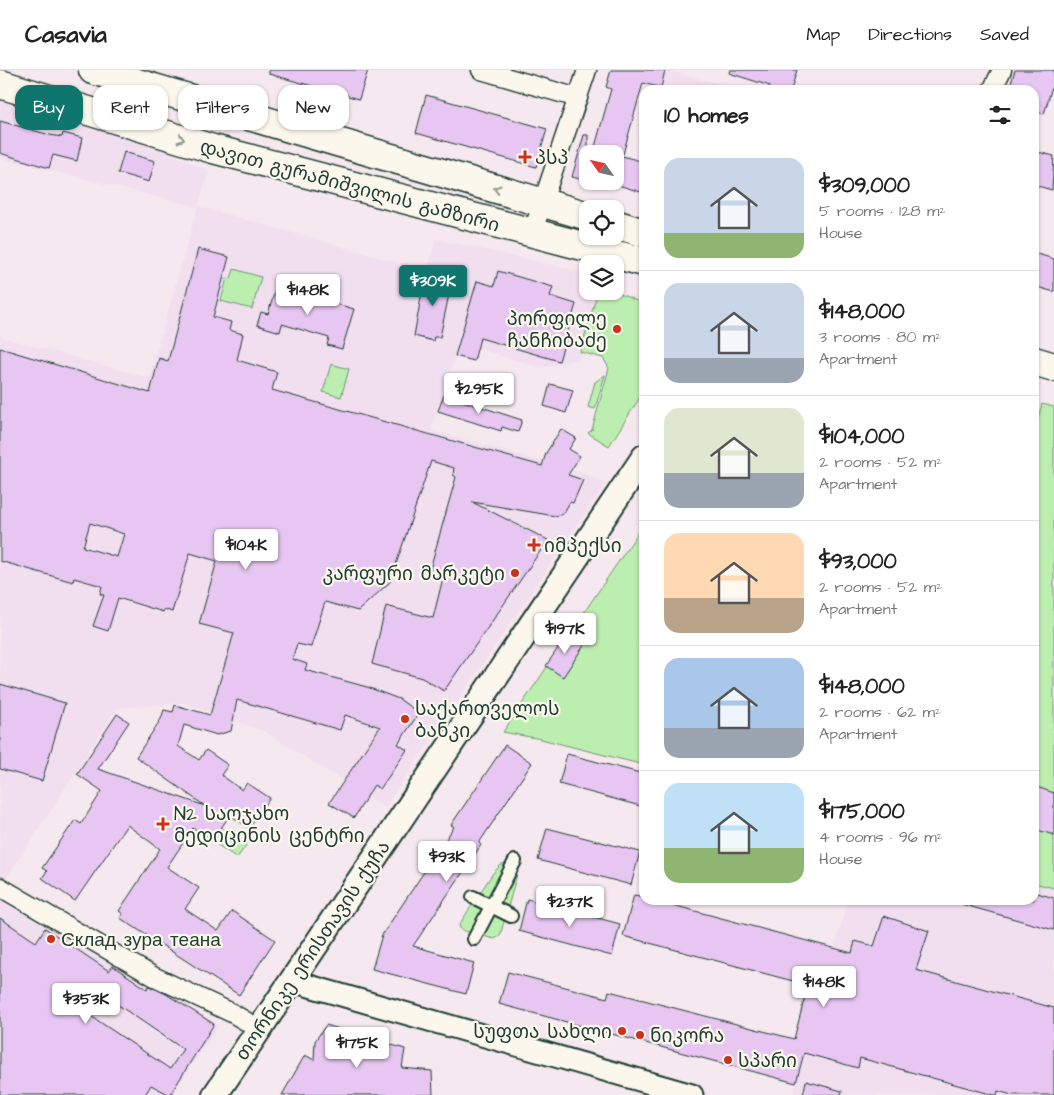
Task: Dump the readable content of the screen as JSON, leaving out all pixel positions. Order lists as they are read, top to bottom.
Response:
{
  "streets": {
    "main road": ["დავით გურამიშვილის გამზირი", "თორნიკე ერისთავის ქუჩა"]
  },
  "places": {
    "health": ["პსპ", "იმპექსი", "N2 საოჯახო მედიცინის ცენტრი"],
    "other": [
      "პორფილე ჩანჩიბაძე",
      "კარფური მარკეტი",
      "საქართველოს ბანკი",
      "Склад зура теана",
      "სუფთა სახლი",
      "ნიკორა",
      "სპარი"
    ]
  },
  "north": "top left",
  "page": {
    "header": "Casavia",
    "nav": ["Map", "Directions", "Saved"],
    "chip": [
      "Buy",
      "Rent",
      "Filters",
      "New"
    ],
    "heading": "10 homes",
    "list": [
      {
        "name": "$309,000",
        "note": "5 rooms · 128 m² · House"
      },
      {
        "name": "$148,000",
        "note": "3 rooms · 80 m² · Apartment"
      },
      {
        "name": "$104,000",
        "note": "2 rooms · 52 m² · Apartment"
      },
      {
        "name": "$93,000",
        "note": "2 rooms · 52 m² · Apartment"
      },
      {
        "name": "$148,000",
        "note": "2 rooms · 62 m² · Apartment"
      },
      {
        "name": "$175,000",
        "note": "4 rooms · 96 m² · House"
      }
    ],
    "price": [
      "$309K",
      "$148K",
      "$295K",
      "$104K",
      "$197K",
      "$93K",
      "$237K",
      "$148K",
      "$353K",
      "$175K"
    ]
  }
}
